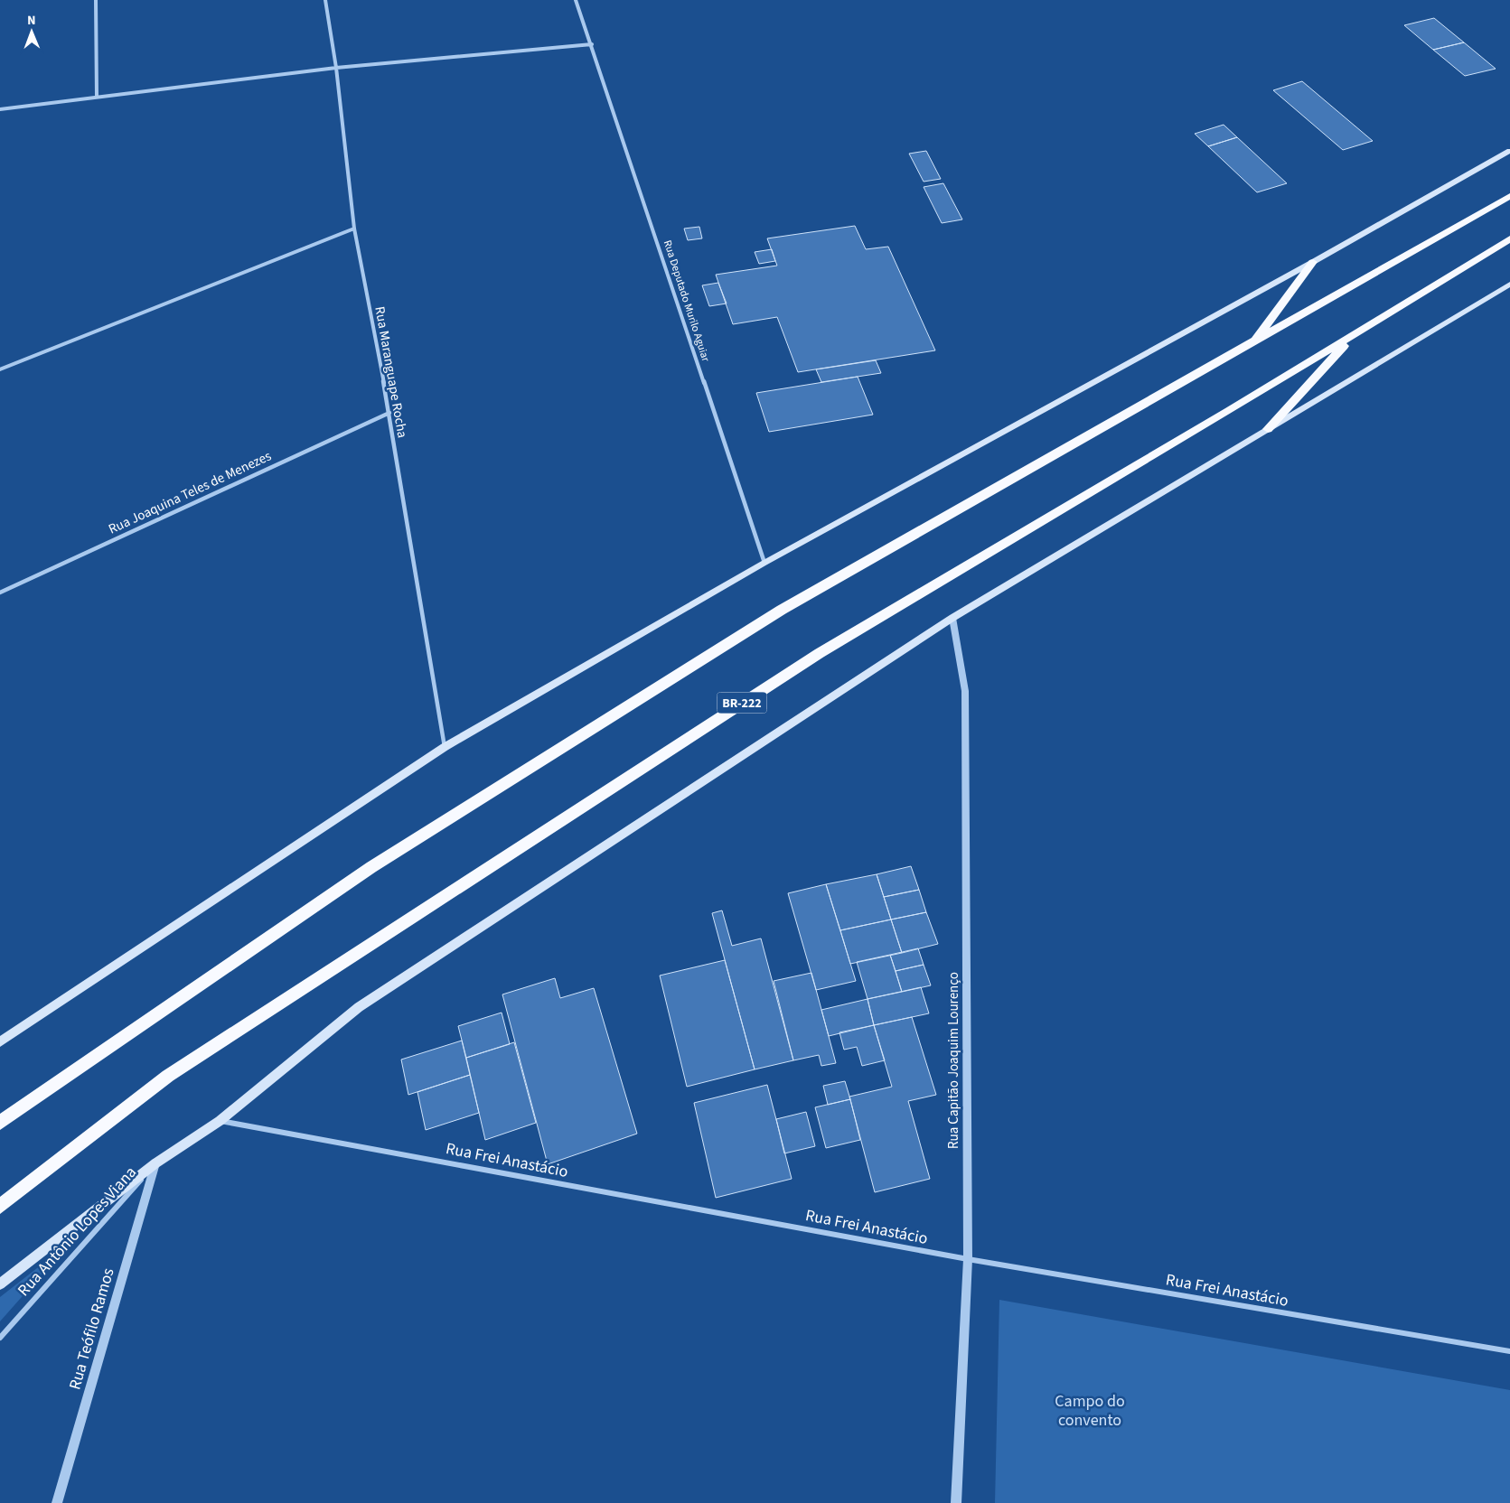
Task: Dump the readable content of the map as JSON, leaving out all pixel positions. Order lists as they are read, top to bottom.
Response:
{
  "streets": {
    "highway": ["BR-222"],
    "street": [
      "Rua Deputado Murilo Aguiar",
      "Rua Maranguape Rocha",
      "Rua Joaquina Teles de Menezes",
      "Rua Capitão Joaquim Lourenço",
      "Rua Frei Anastácio",
      "Rua Antônio Lopes Viana",
      "Rua Teófilo Ramos"
    ]
  },
  "crossings": [
    ["Rua Maranguape Rocha", "Rua Joaquina Teles de Menezes"],
    ["Rua Capitão Joaquim Lourenço", "Rua Frei Anastácio"],
    ["Rua Antônio Lopes Viana", "Rua Teófilo Ramos"]
  ],
  "parks": ["Campo do convento"],
  "north": "top"
}
